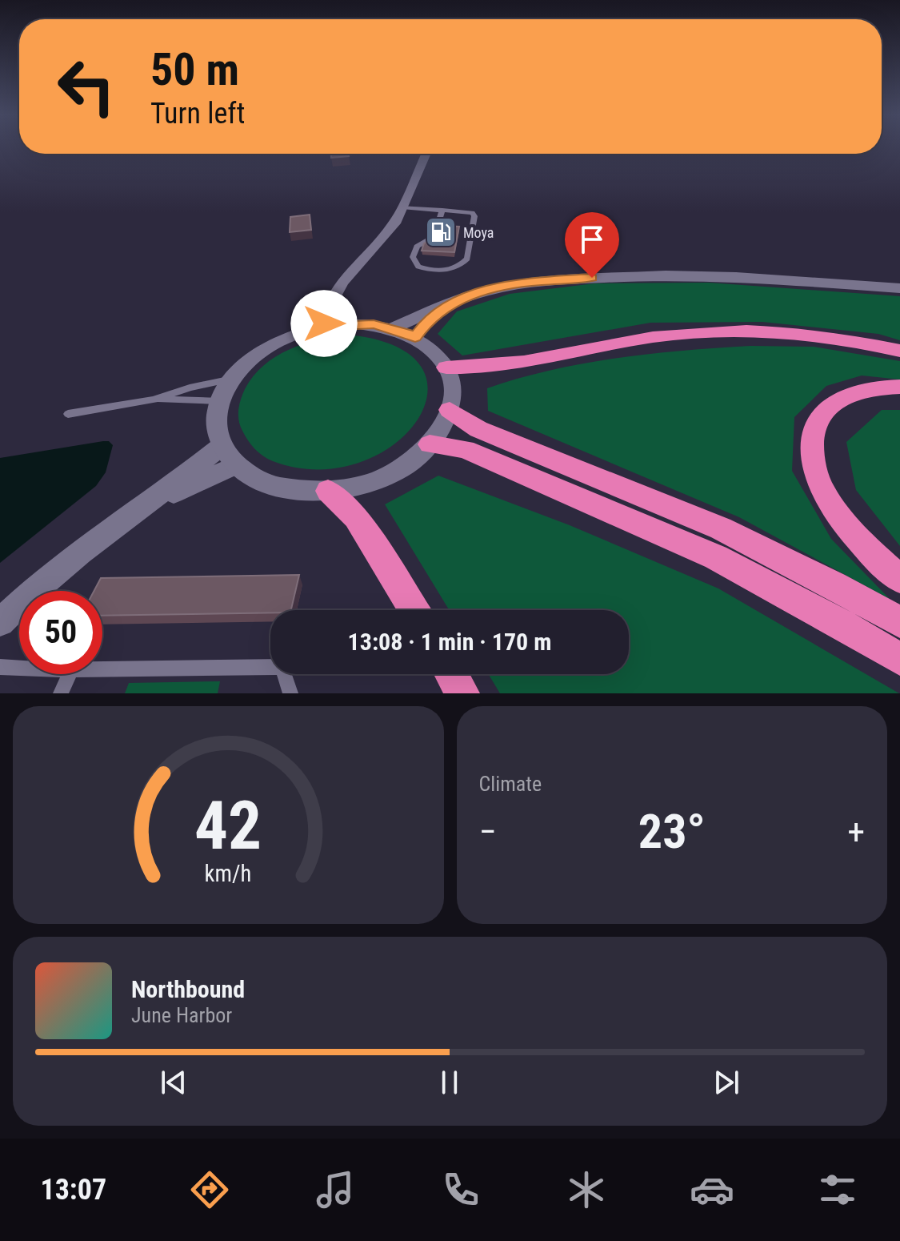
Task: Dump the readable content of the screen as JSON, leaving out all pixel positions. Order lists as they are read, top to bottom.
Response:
{
  "places": {
    "fuel station": ["Moya"]
  },
  "page": {
    "turn": ["50 m", "Turn left"],
    "limit": "50",
    "trip": "13:08 · 1 min · 170 m",
    "tile": "Climate",
    "heat": ["−", "23°", "+"],
    "song": ["Northbound", "June Harbor"],
    "tabs": "13:07",
    "gauge": ["42", "km/h"]
  }
}
